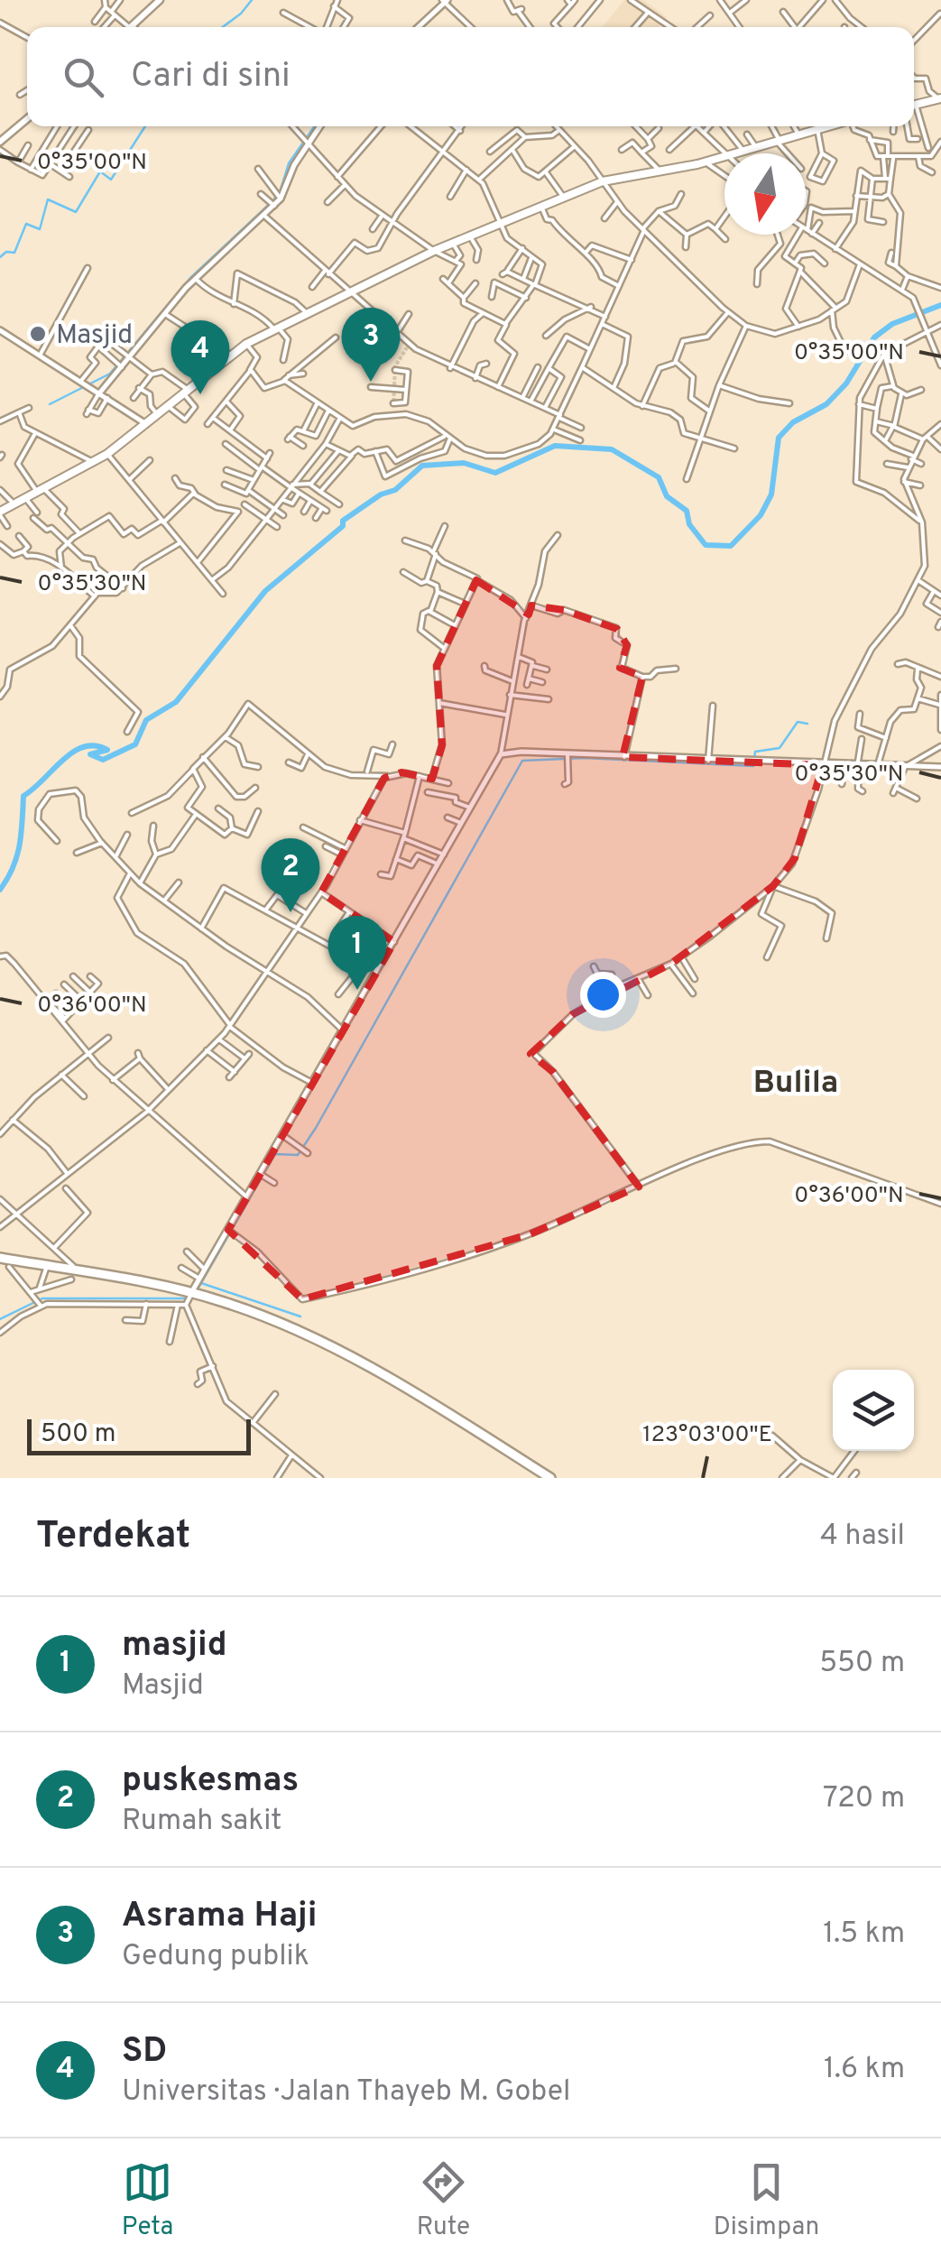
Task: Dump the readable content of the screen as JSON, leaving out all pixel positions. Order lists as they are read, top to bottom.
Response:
{
  "districts": ["Bulila"],
  "places": ["Masjid"],
  "scale_bar": "500 m",
  "north": "bottom",
  "page": {
    "search": "Cari di sini",
    "pins": [
      "3",
      "4",
      "2",
      "1"
    ],
    "scale": "500 m",
    "heading": ["Terdekat", "4 hasil"],
    "list": [
      {
        "mark": "1",
        "name": "masjid",
        "note": "Masjid",
        "value": "550 m"
      },
      {
        "mark": "2",
        "name": "puskesmas",
        "note": "Rumah sakit",
        "value": "720 m"
      },
      {
        "mark": "3",
        "name": "Asrama Haji",
        "note": "Gedung publik",
        "value": "1.5 km"
      },
      {
        "mark": "4",
        "name": "SD",
        "note": "Universitas · Jalan Thayeb M. Gobel",
        "value": "1.6 km"
      }
    ],
    "nav": ["Peta", "Rute", "Disimpan"]
  },
  "coordinates": [
    "0°35'00\"N",
    "0°35'30\"N",
    "0°36'00\"N",
    "123°03'00\"E"
  ]
}
